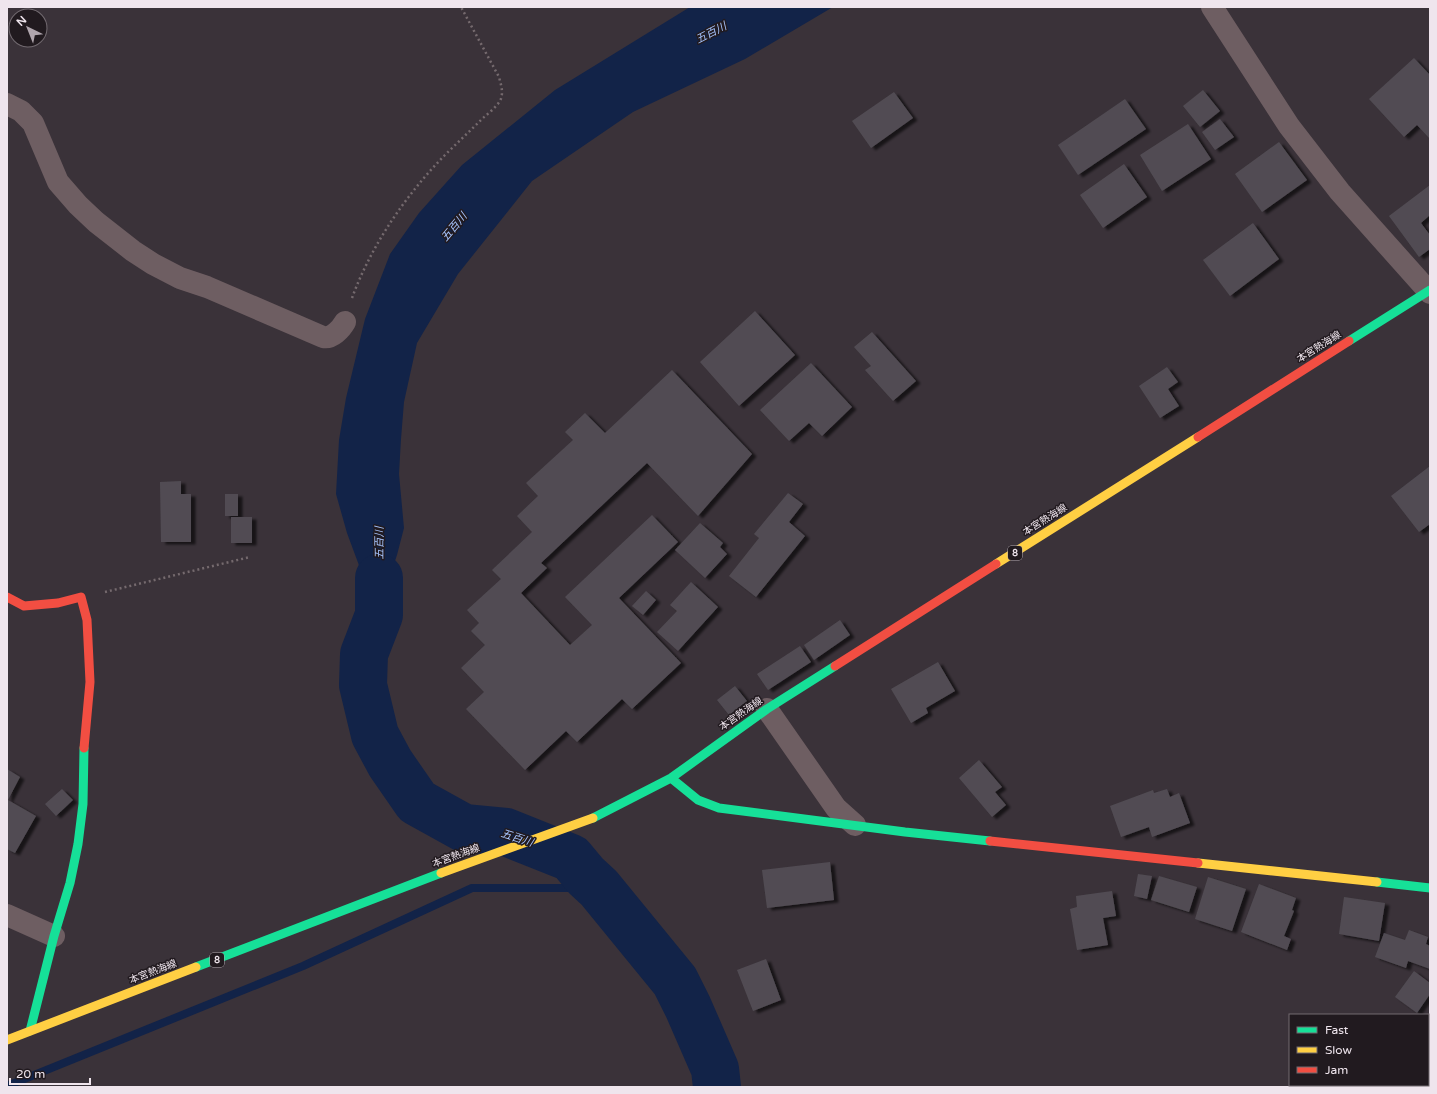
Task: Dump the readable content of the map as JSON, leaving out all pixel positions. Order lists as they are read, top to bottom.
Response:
{
  "streets": {
    "main road": ["本宮熱海線", "8"]
  },
  "water": ["五百川"],
  "legend": ["Fast", "Slow", "Jam"],
  "scale_bar": "20 m",
  "north": "top left"
}
